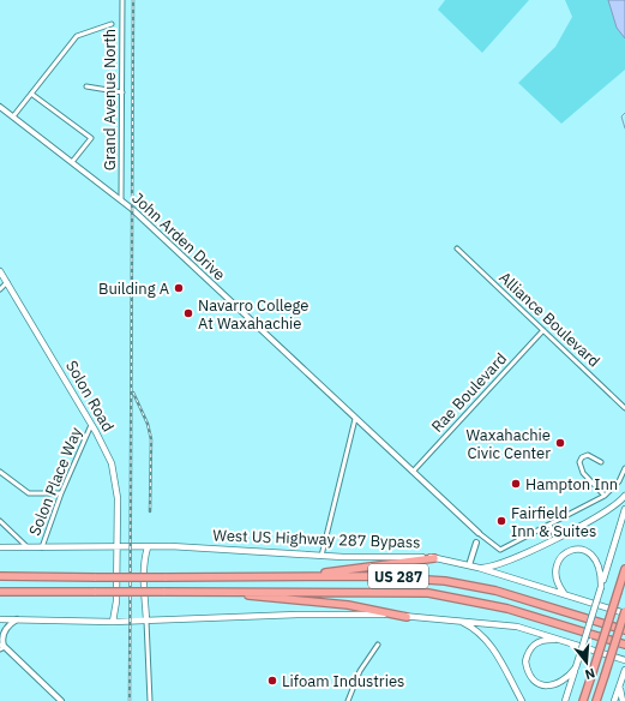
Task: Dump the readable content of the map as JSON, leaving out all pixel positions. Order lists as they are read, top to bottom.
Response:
{
  "streets": {
    "highway": ["US 287"],
    "main road": ["Solon Road", "West US Highway 287 Bypass"],
    "street": [
      "Grand Avenue North",
      "John Arden Drive",
      "Alliance Boulevard",
      "Rae Boulevard",
      "Solon Place Way"
    ]
  },
  "crossings": [
    ["Grand Avenue North", "John Arden Drive"],
    ["John Arden Drive", "Rae Boulevard"],
    ["Alliance Boulevard", "Rae Boulevard"],
    ["Solon Road", "Solon Place Way"],
    ["Solon Road", "West US Highway 287 Bypass"],
    ["Solon Place Way", "West US Highway 287 Bypass"]
  ],
  "places": [
    "Building A",
    "Navarro College At Waxahachie",
    "Waxahachie Civic Center",
    "Hampton Inn",
    "Fairfield Inn & Suites",
    "Lifoam Industries"
  ],
  "north": "bottom"
}
